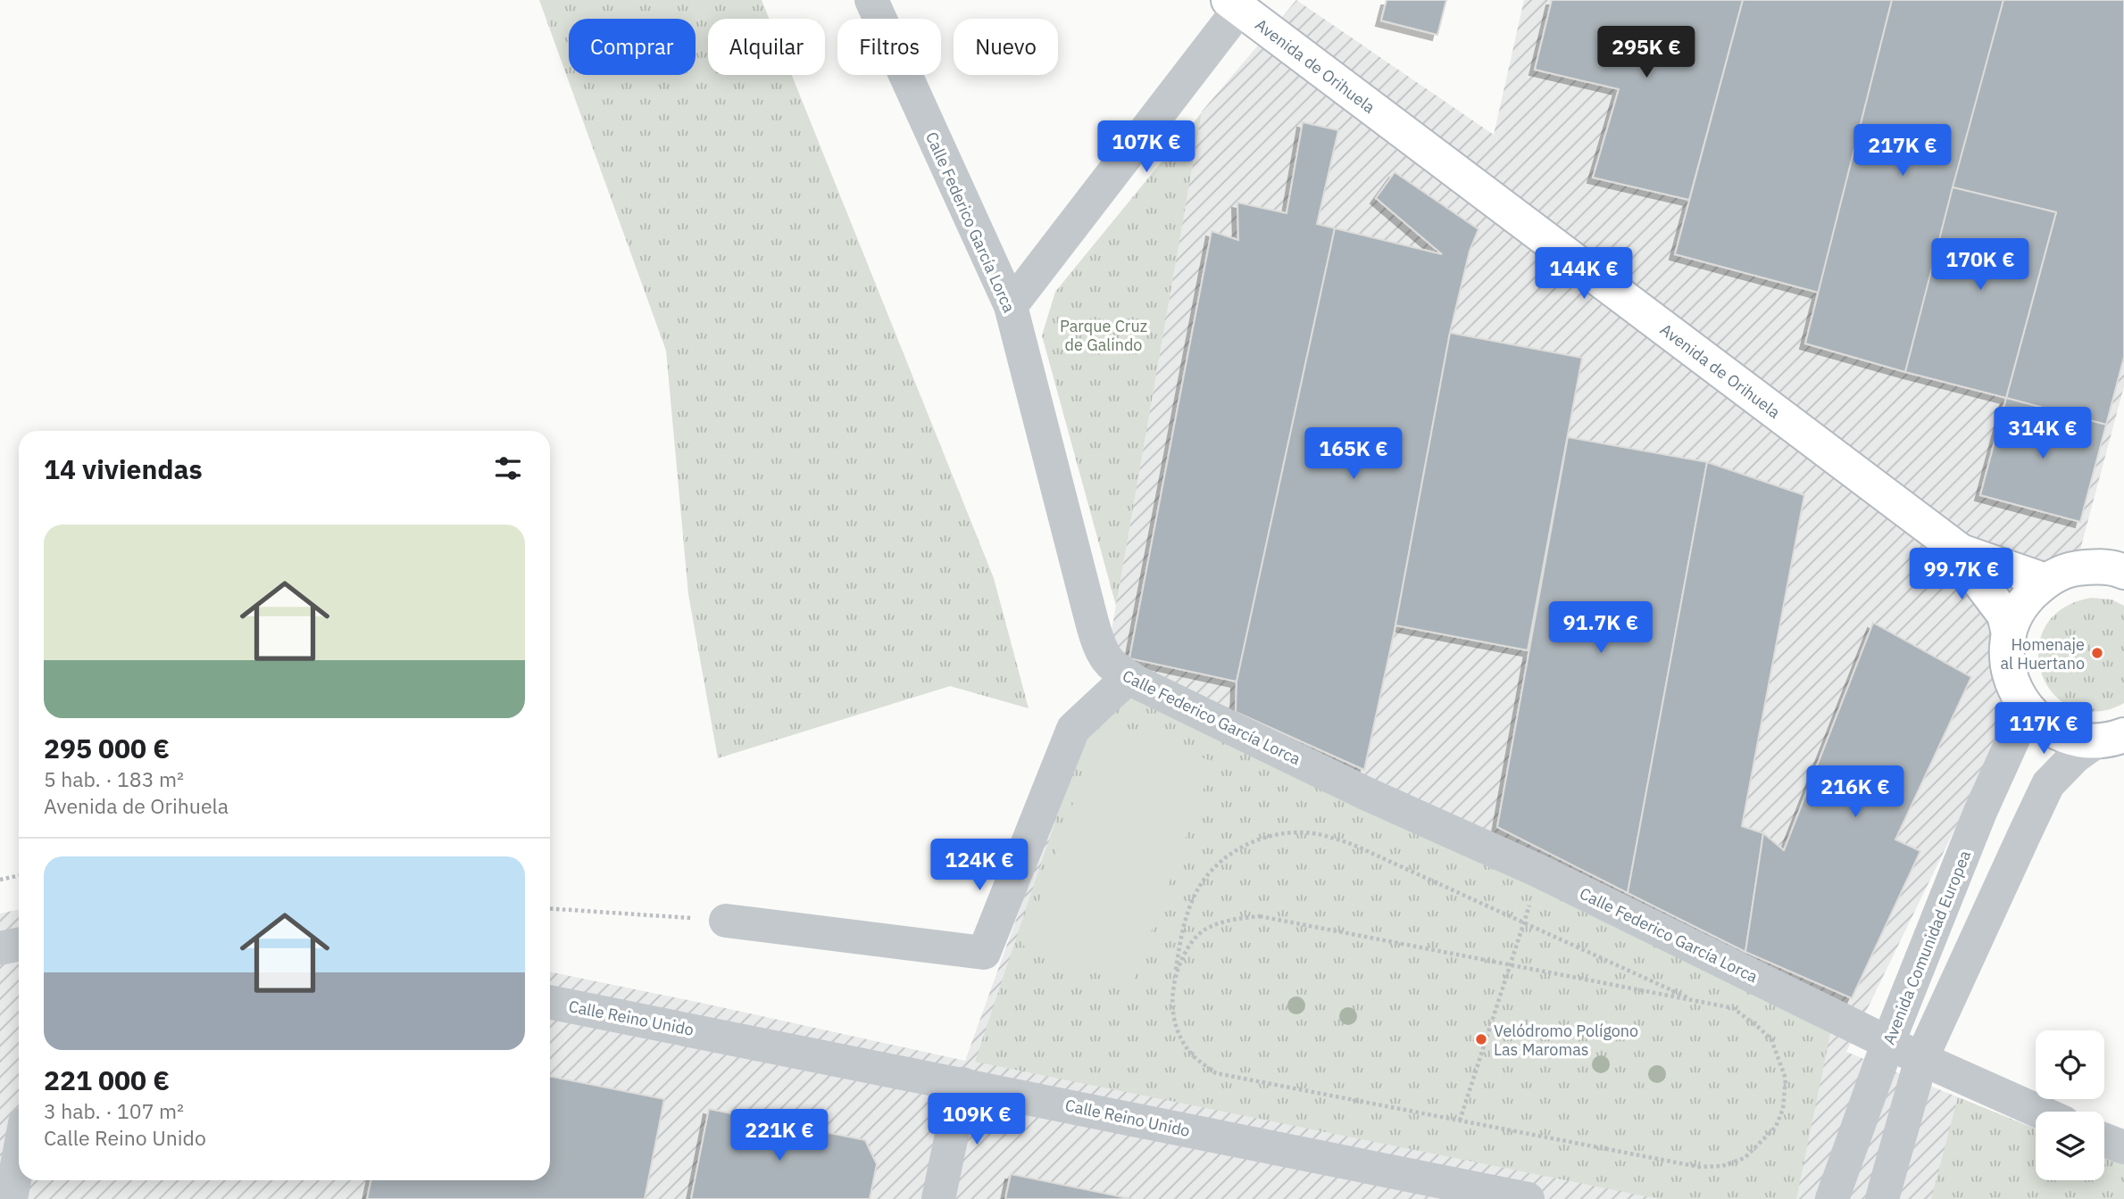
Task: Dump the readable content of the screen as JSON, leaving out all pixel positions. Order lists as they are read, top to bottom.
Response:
{
  "streets": {
    "main road": ["Avenida de Orihuela"],
    "street": ["Calle Federico García Lorca", "Avenida Comunidad Europea", "Calle Reino Unido"]
  },
  "crossings": [
    ["Calle Federico García Lorca", "Avenida Comunidad Europea"]
  ],
  "parks": ["Parque Cruz de Galindo"],
  "places": ["Homenaje al Huertano", "Velódromo Polígono Las Maromas"],
  "page": {
    "chip": [
      "Comprar",
      "Alquilar",
      "Filtros",
      "Nuevo"
    ],
    "price": [
      "295K €",
      "107K €",
      "217K €",
      "170K €",
      "144K €",
      "314K €",
      "165K €",
      "99.7K €",
      "91.7K €",
      "117K €",
      "216K €",
      "124K €",
      "109K €",
      "221K €"
    ],
    "heading": "14 viviendas",
    "list": [
      {
        "name": "295 000 €",
        "note": "5 hab. · 183 m² · Avenida de Orihuela"
      },
      {
        "name": "221 000 €",
        "note": "3 hab. · 107 m² · Calle Reino Unido"
      }
    ]
  }
}
